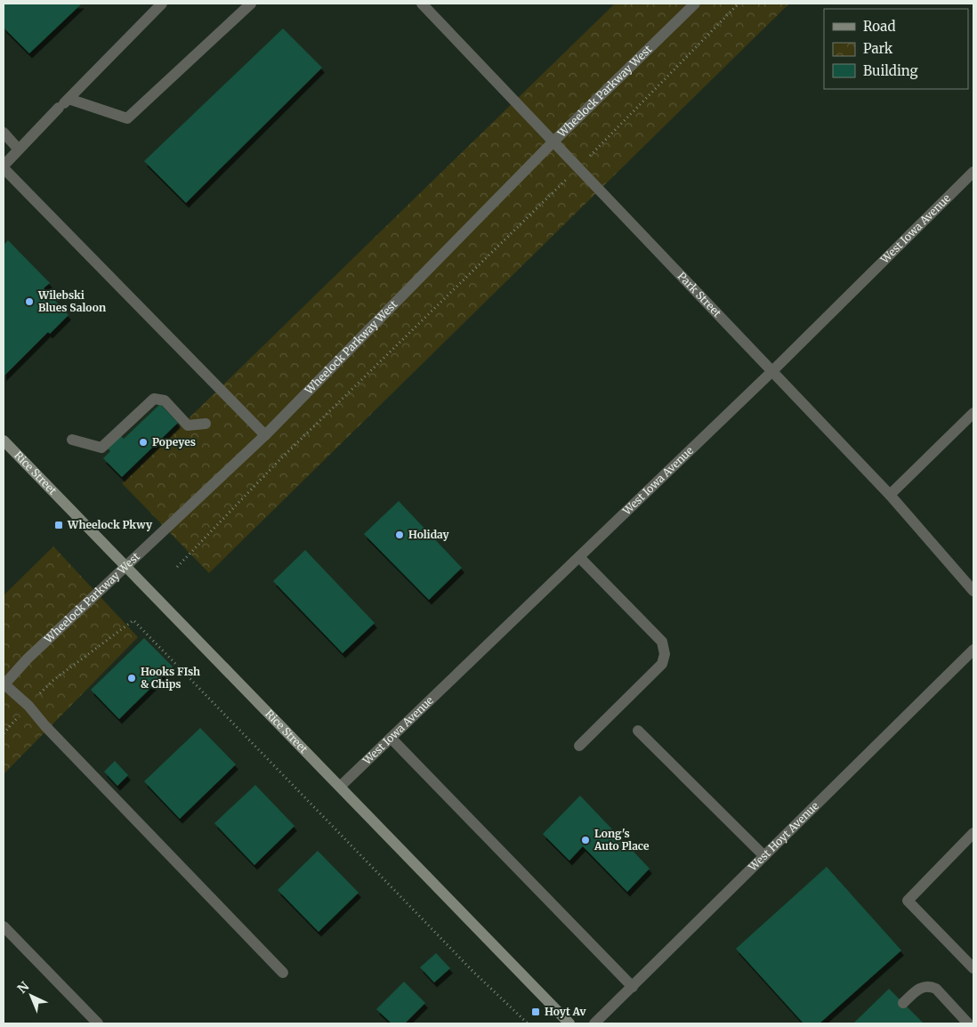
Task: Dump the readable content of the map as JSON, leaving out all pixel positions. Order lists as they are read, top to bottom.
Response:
{
  "streets": {
    "main road": ["Rice Street"],
    "street": [
      "Wheelock Parkway West",
      "West Iowa Avenue",
      "Park Street",
      "West Hoyt Avenue"
    ]
  },
  "crossings": [
    ["Wheelock Parkway West", "Park Street"],
    ["Wheelock Parkway West", "Rice Street"],
    ["West Iowa Avenue", "Park Street"],
    ["West Iowa Avenue", "Rice Street"]
  ],
  "places": {
    "other": [
      "Wilebski Blues Saloon",
      "Popeyes",
      "Holiday",
      "Hooks FIsh & Chips",
      "Long's Auto Place"
    ],
    "transit": ["Wheelock Pkwy", "Hoyt Av"]
  },
  "legend": ["Road", "Park", "Building"],
  "north": "top left"
}
